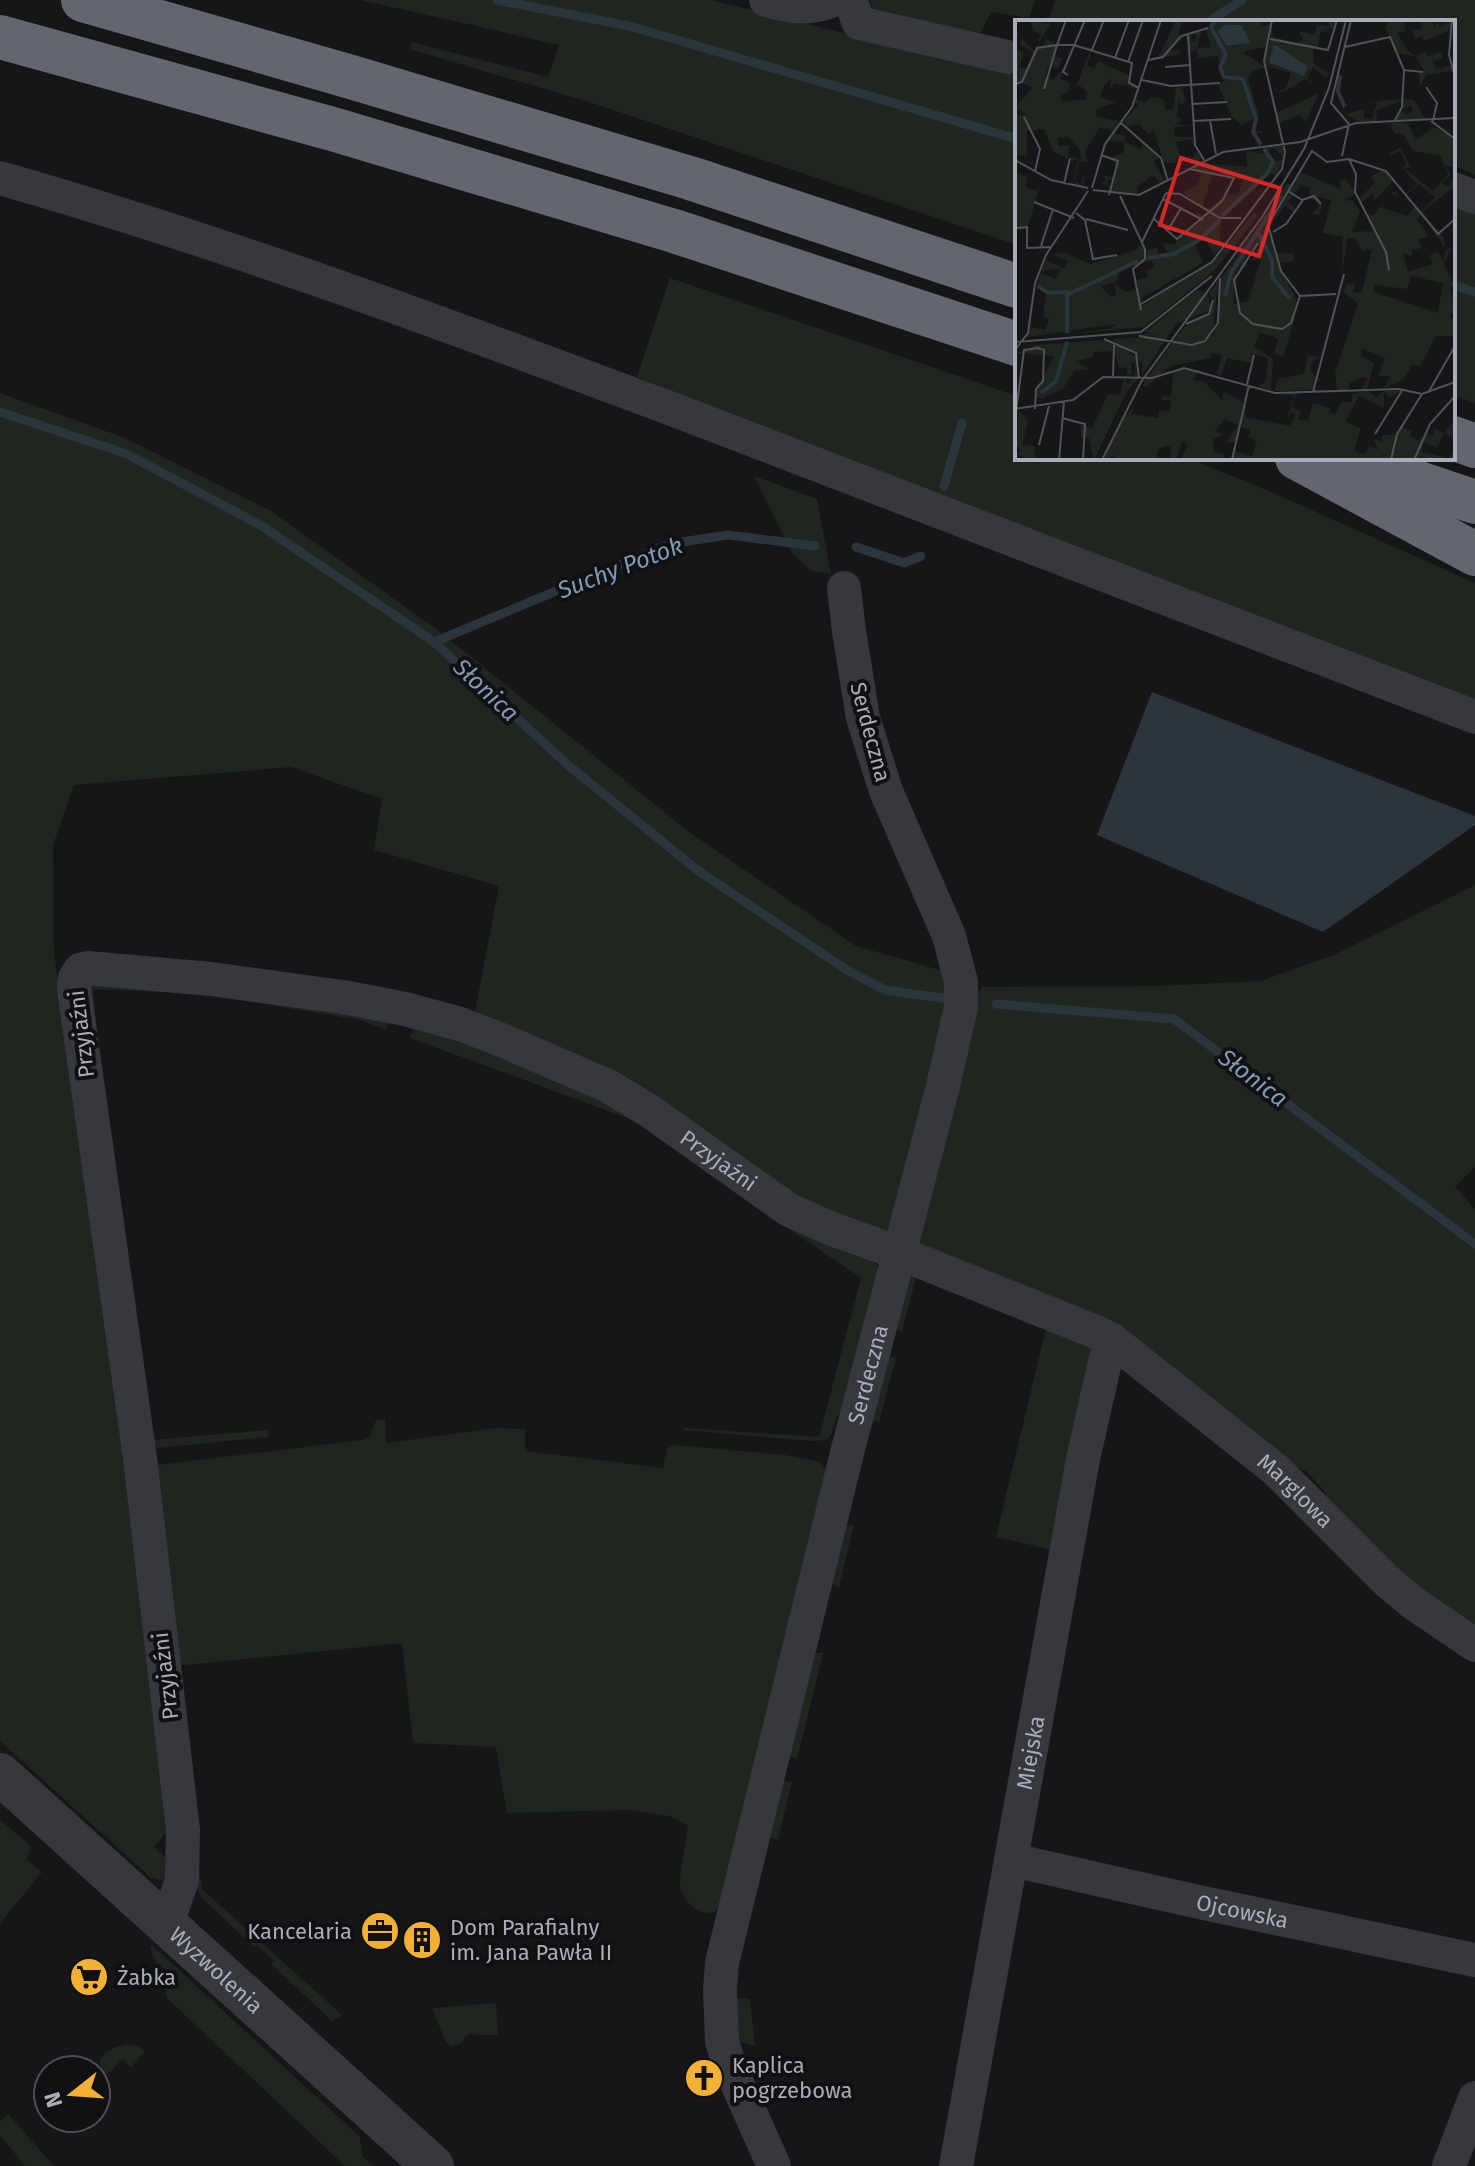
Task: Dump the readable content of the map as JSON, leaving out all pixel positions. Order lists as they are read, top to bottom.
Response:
{
  "streets": {
    "street": [
      "Serdeczna",
      "Przyjaźni",
      "Marglowa",
      "Miejska",
      "Ojcowska",
      "Wyzwolenia"
    ]
  },
  "crossings": [
    ["Serdeczna", "Przyjaźni"],
    ["Serdeczna", "Marglowa"],
    ["Przyjaźni", "Marglowa"],
    ["Przyjaźni", "Wyzwolenia"],
    ["Marglowa", "Miejska"],
    ["Miejska", "Ojcowska"]
  ],
  "water": ["Suchy Potok", "Słonica"],
  "places": {
    "office": ["Kancelaria"],
    "building": ["Dom Parafialny im. Jana Pawła II"],
    "supermarket": ["Żabka"],
    "church": ["Kaplica pogrzebowa"]
  },
  "north": "left"
}
